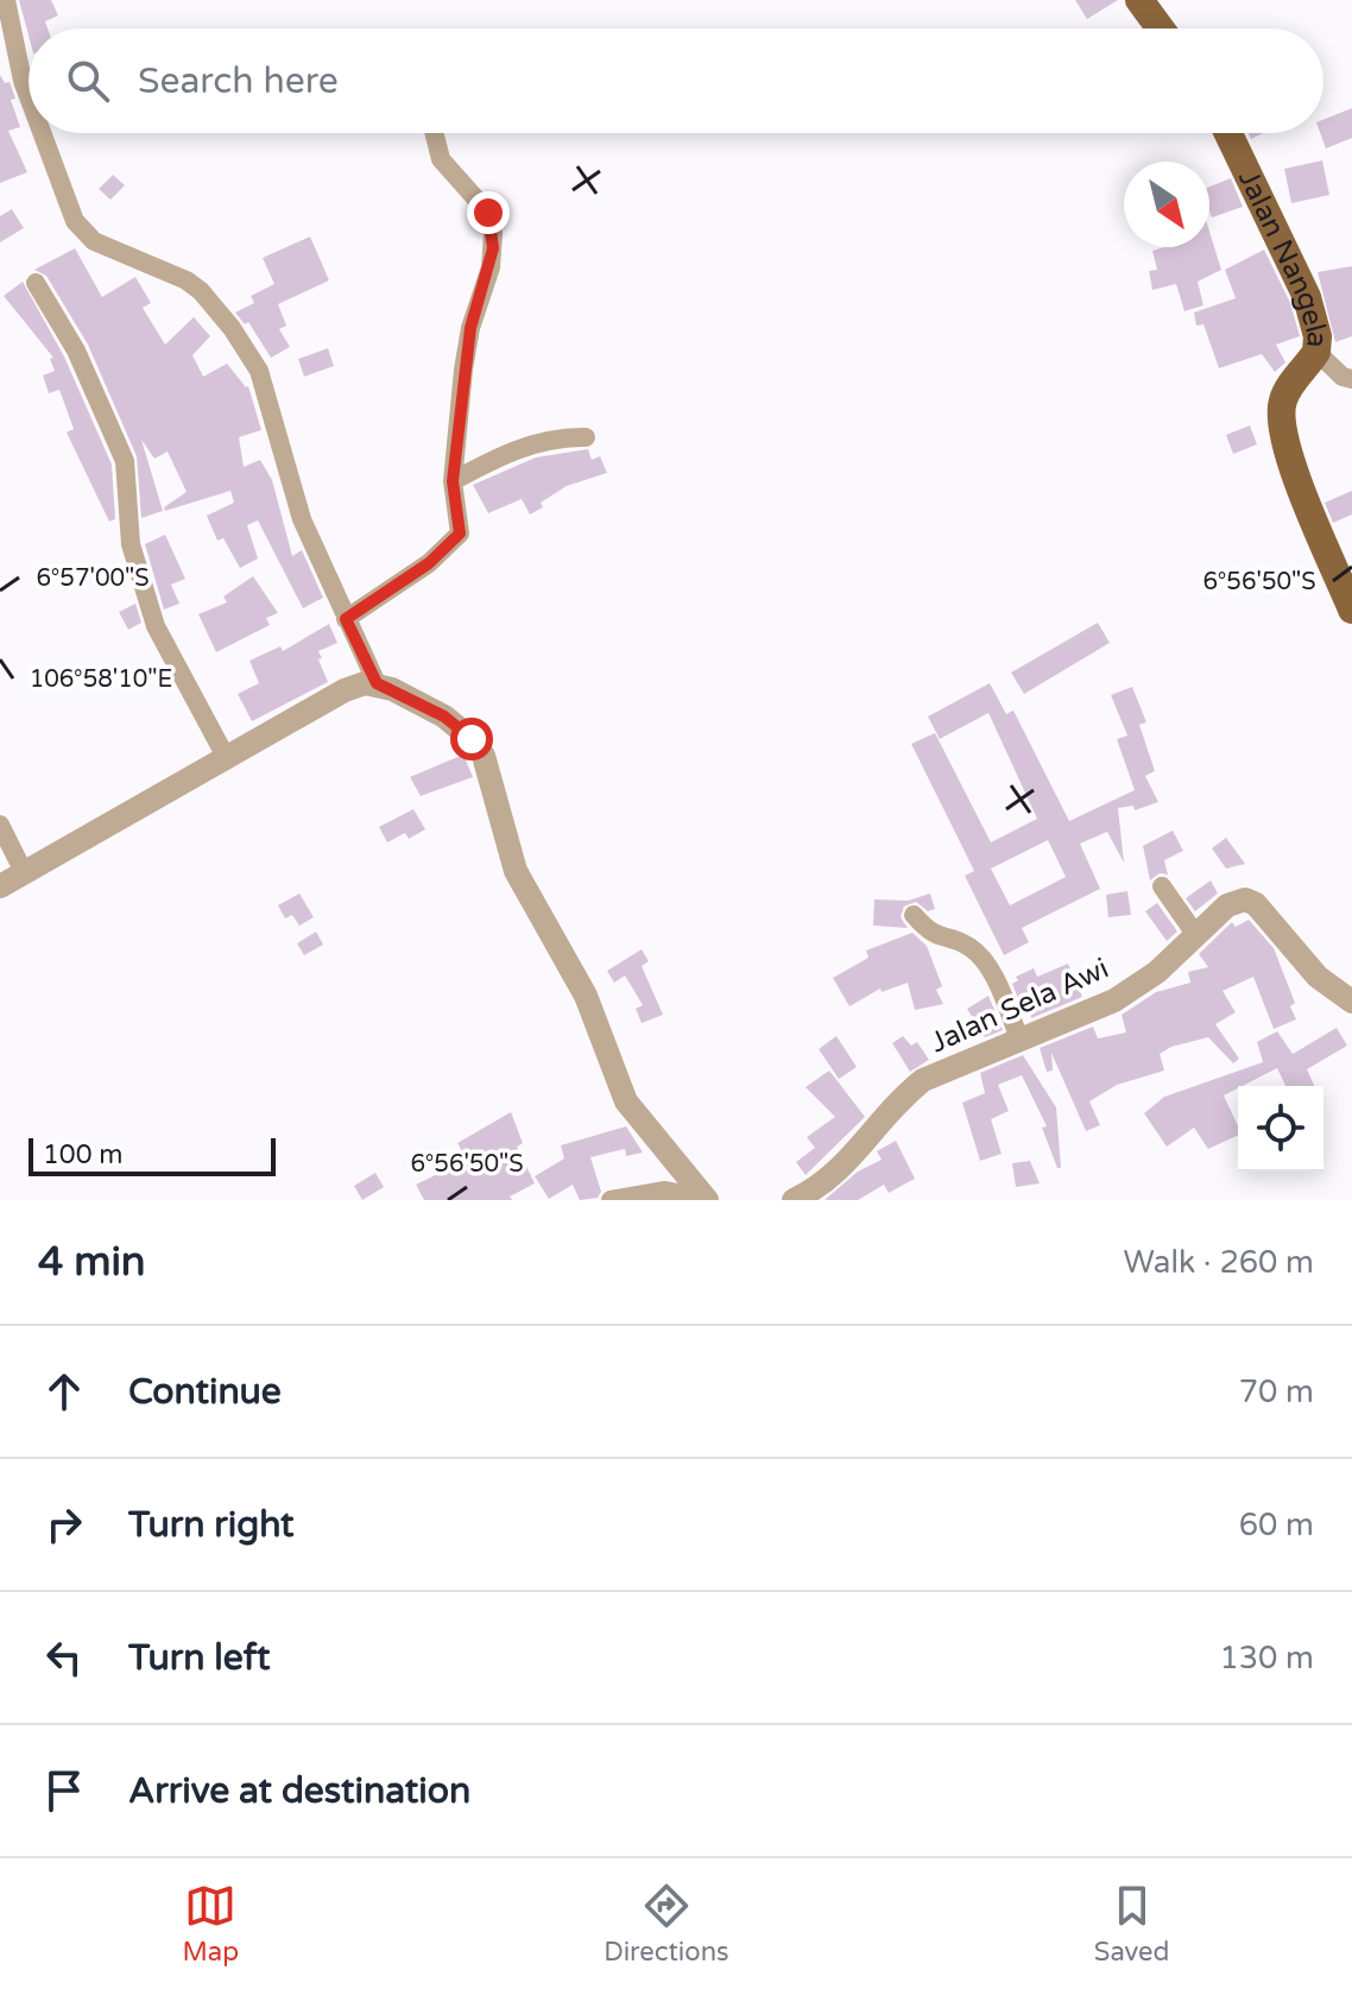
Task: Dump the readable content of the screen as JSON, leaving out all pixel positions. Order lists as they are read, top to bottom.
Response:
{
  "streets": {
    "main road": ["Jalan Nangela"],
    "street": ["Jalan Sela Awi"]
  },
  "scale_bar": "100 m",
  "north": "bottom right",
  "page": {
    "search": "Search here",
    "scale": "100 m",
    "heading": ["4 min", "Walk · 260 m"],
    "list": [
      ["Continue", "70 m"],
      ["Turn right", "60 m"],
      ["Turn left", "130 m"],
      "Arrive at destination"
    ],
    "nav": ["Map", "Directions", "Saved"]
  },
  "coordinates": ["6°57'00\"S", "6°56'50\"S", "106°58'10\"E"]
}
